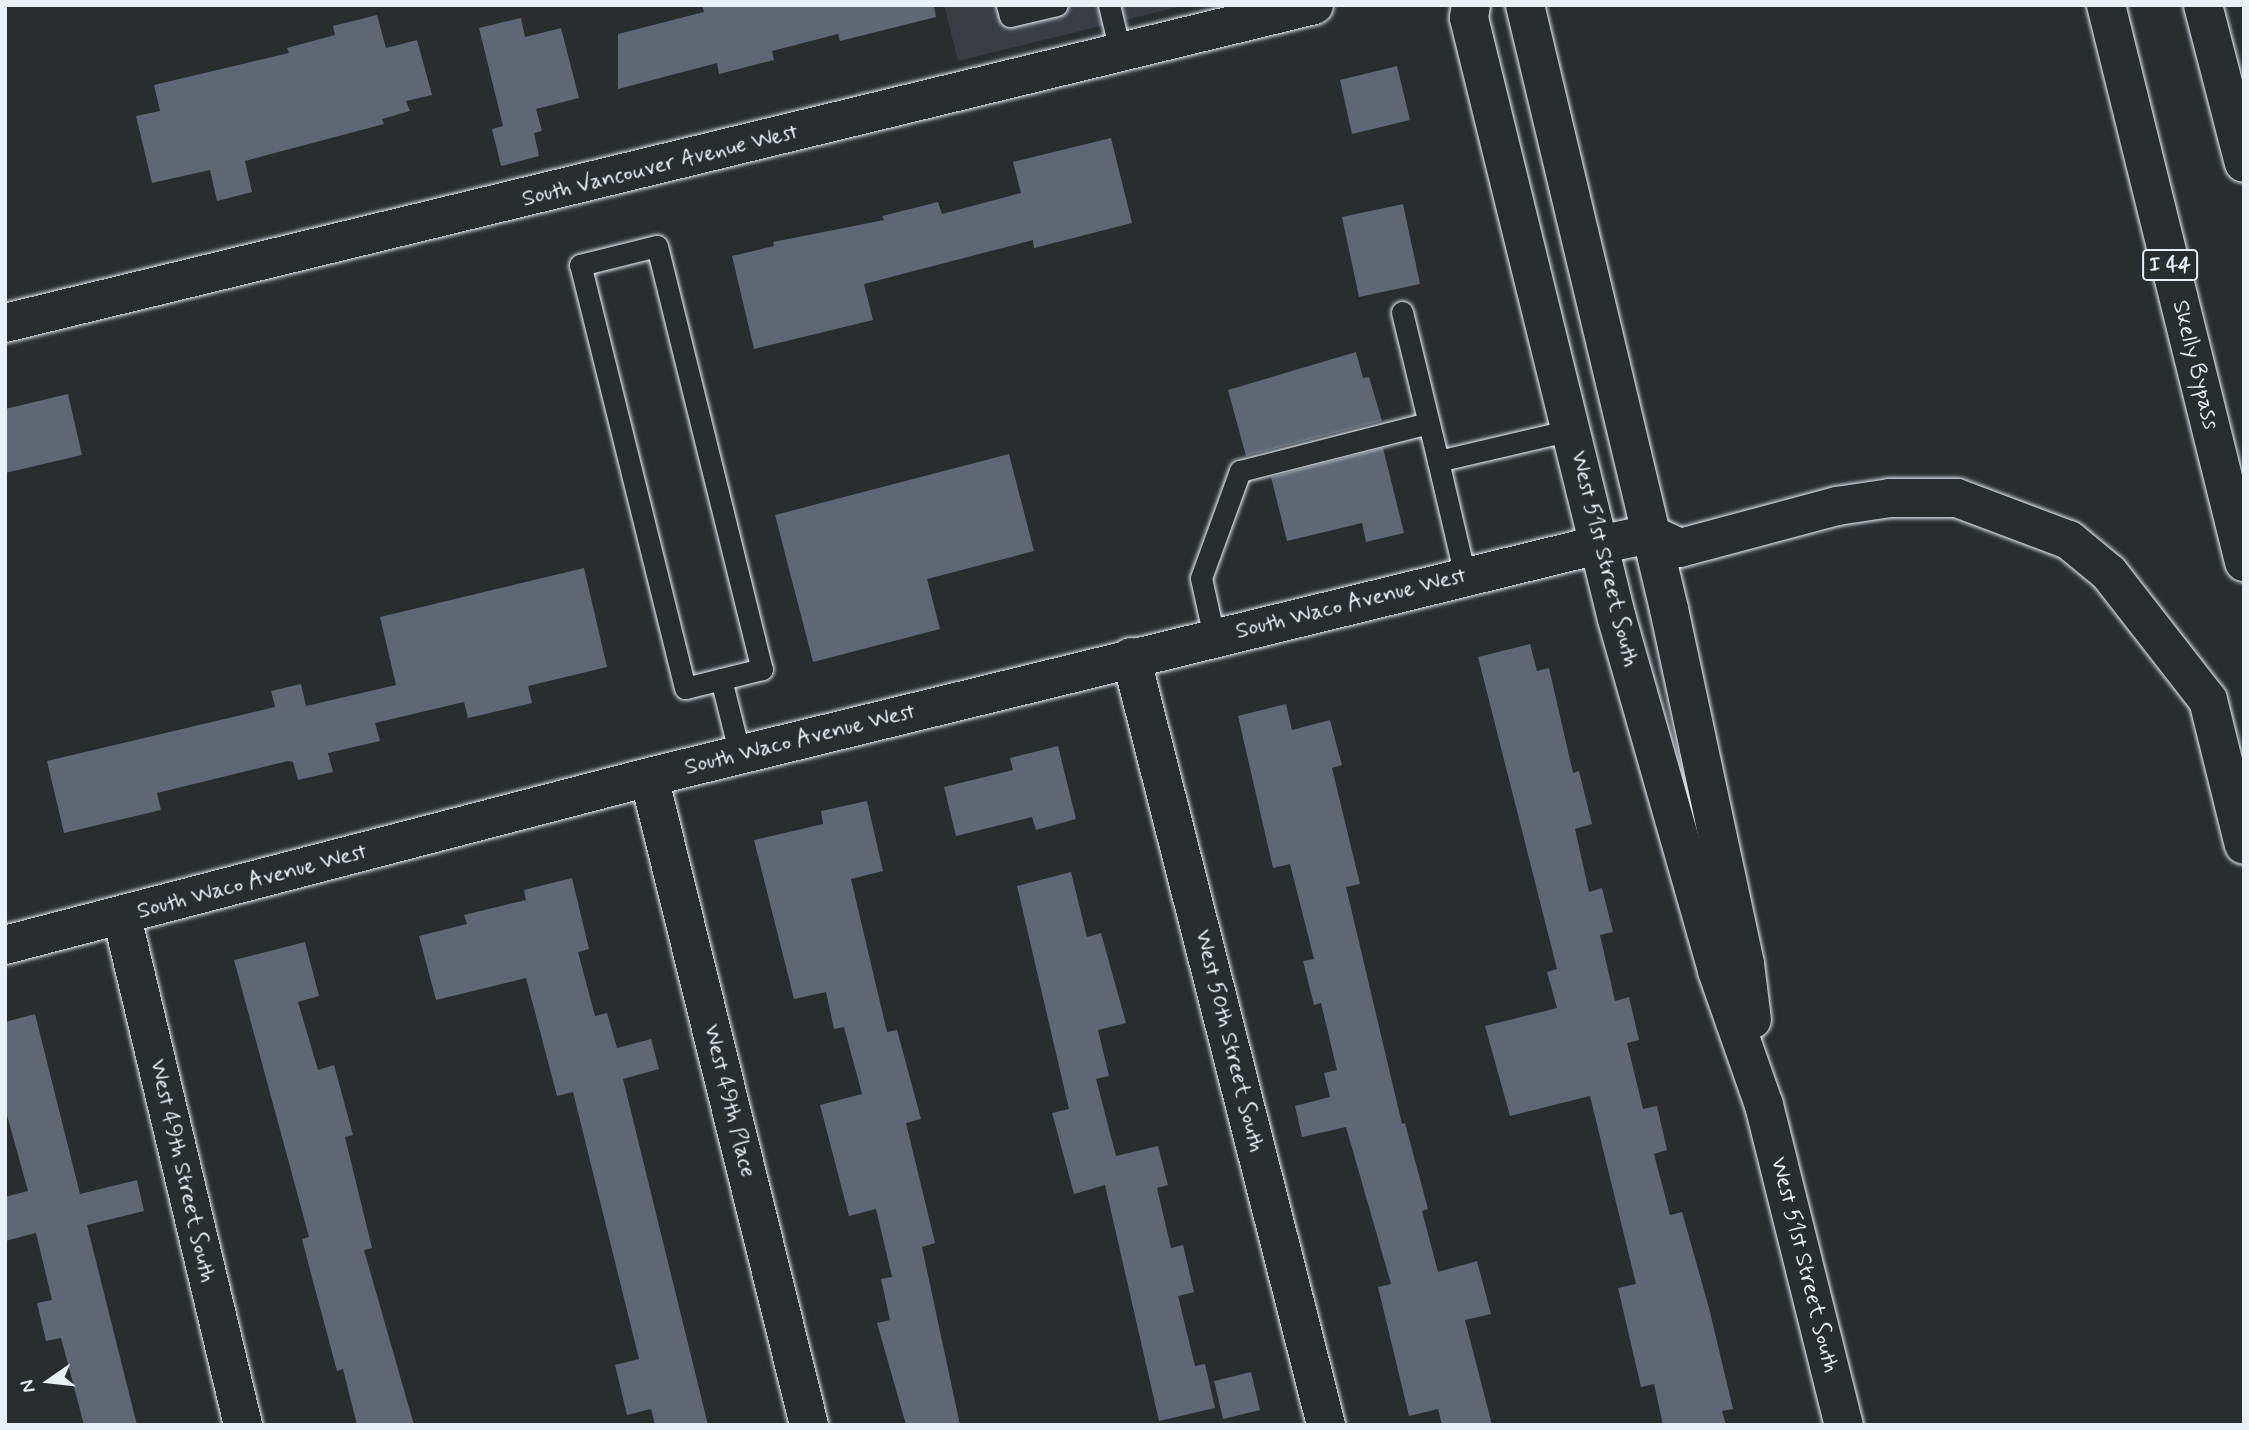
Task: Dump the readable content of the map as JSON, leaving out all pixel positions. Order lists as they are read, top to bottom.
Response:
{
  "streets": {
    "main road": [
      "South Vancouver Avenue West",
      "I 44",
      "Skelly Bypass",
      "West 51st Street South",
      "South Waco Avenue West",
      "West 50th Street South",
      "West 49th Place",
      "West 49th Street South"
    ]
  },
  "crossings": [
    ["West 51st Street South", "South Waco Avenue West"],
    ["South Waco Avenue West", "West 50th Street South"],
    ["South Waco Avenue West", "West 49th Place"],
    ["South Waco Avenue West", "West 49th Street South"]
  ],
  "north": "left"
}
